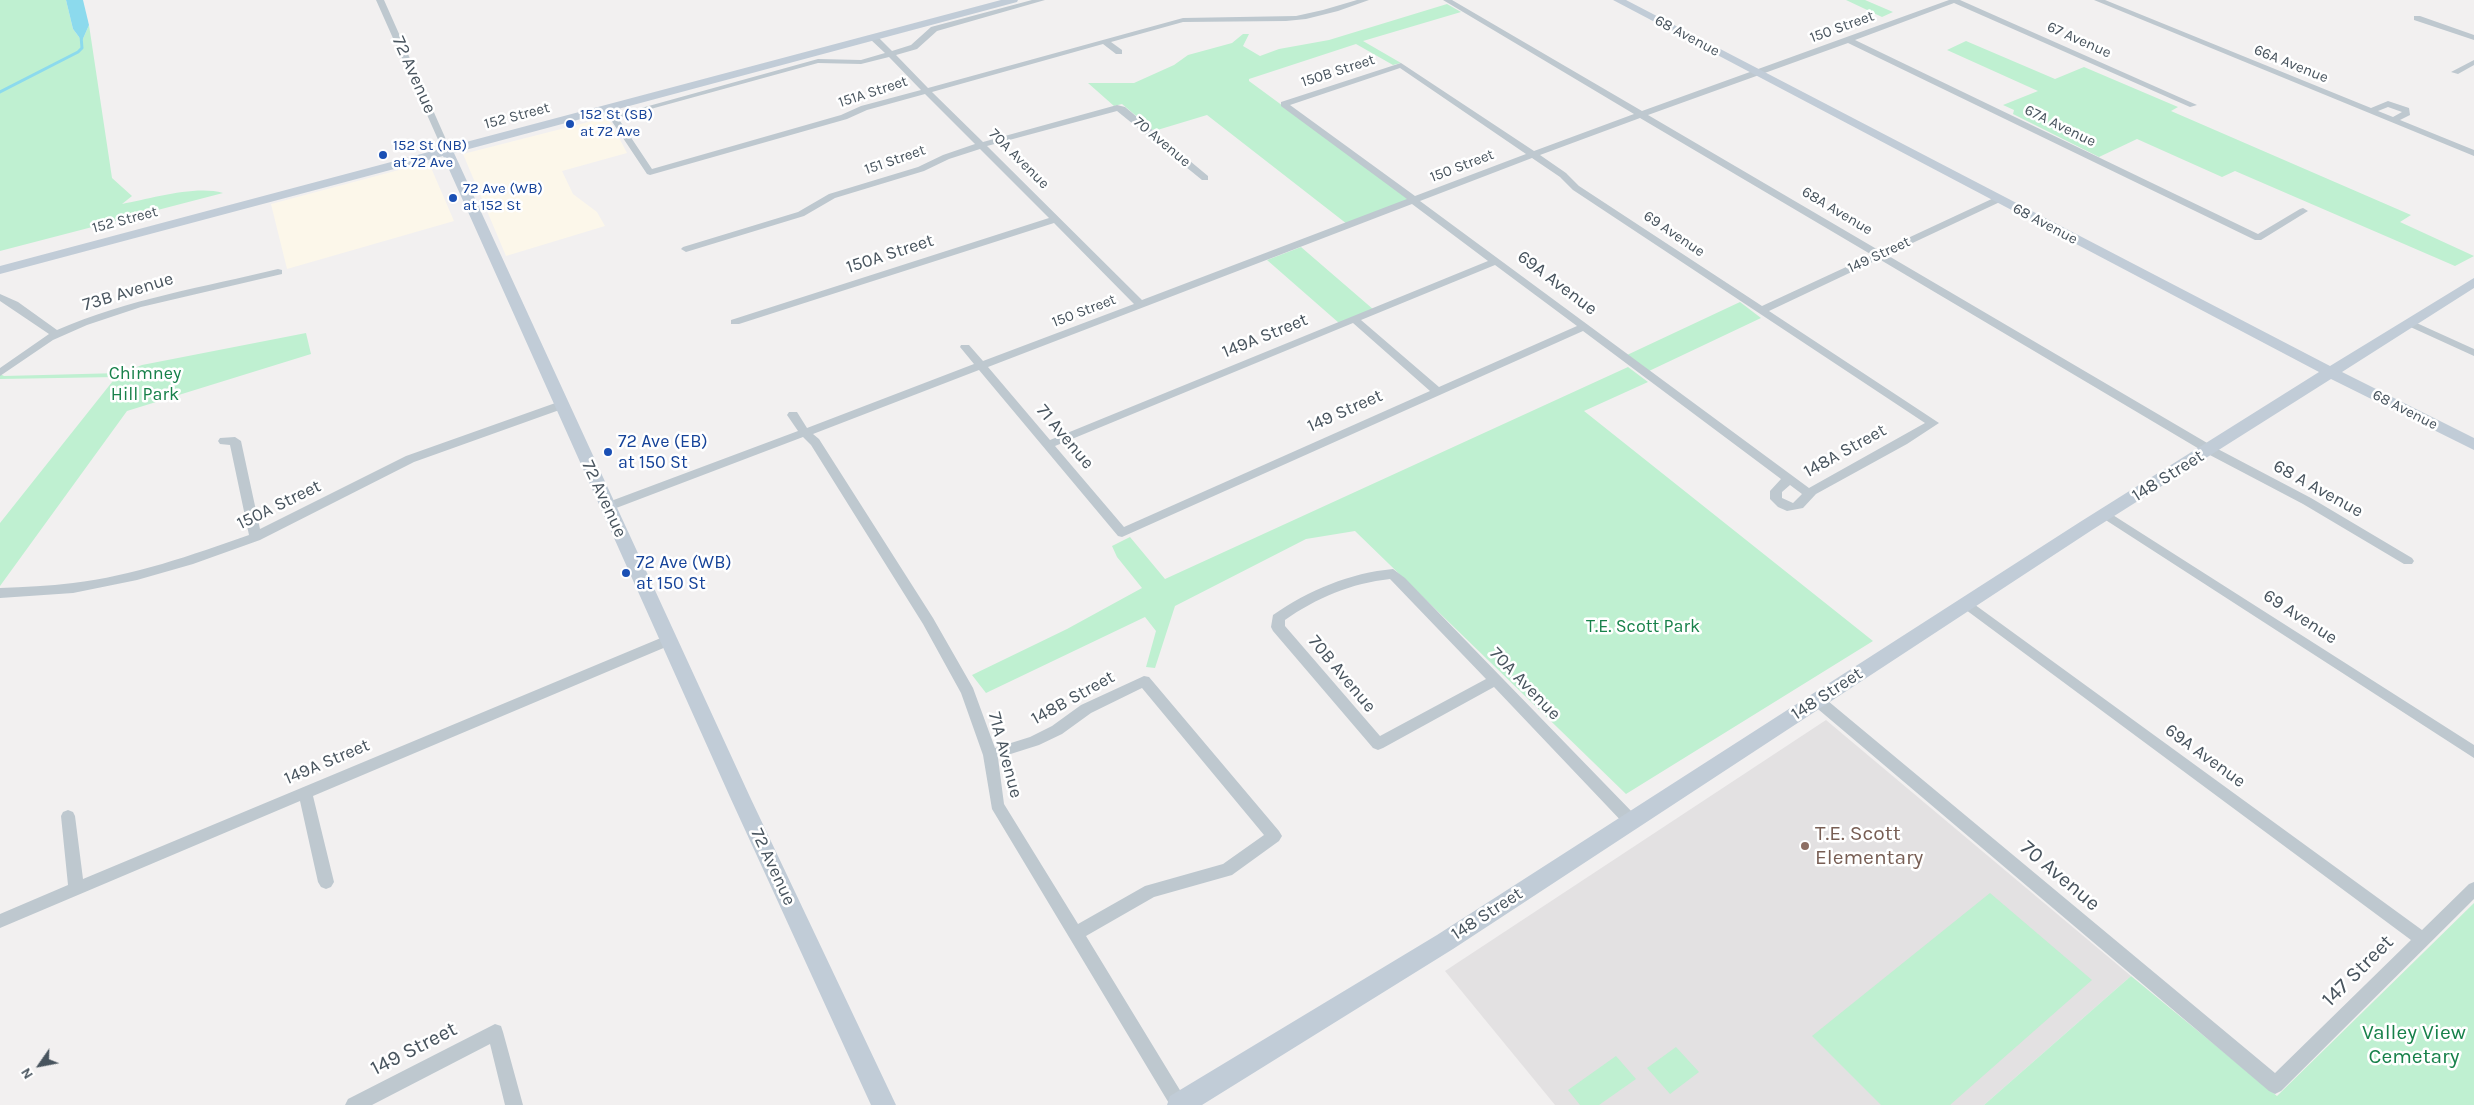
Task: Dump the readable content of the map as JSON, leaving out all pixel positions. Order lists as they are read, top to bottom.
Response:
{
  "streets": {
    "main road": [
      "68 Avenue",
      "72 Avenue",
      "152 Street",
      "148 Street"
    ],
    "street": [
      "150 Street",
      "67 Avenue",
      "66A Avenue",
      "150B Street",
      "151A Street",
      "67A Avenue",
      "70 Avenue",
      "70A Avenue",
      "151 Street",
      "68A Avenue",
      "69 Avenue",
      "150A Street",
      "149 Street",
      "69A Avenue",
      "73B Avenue",
      "149A Street",
      "71 Avenue",
      "148A Street",
      "68 A Avenue",
      "70B Avenue",
      "148B Street",
      "71A Avenue",
      "147 Street"
    ]
  },
  "crossings": [
    ["150 Street", "68 Avenue"],
    ["150 Street", "67 Avenue"],
    ["150 Street", "72 Avenue"],
    ["150 Street", "67A Avenue"],
    ["150 Street", "70A Avenue"],
    ["150 Street", "68A Avenue"],
    ["150 Street", "69 Avenue"],
    ["150 Street", "69A Avenue"],
    ["150 Street", "71 Avenue"],
    ["150 Street", "71A Avenue"],
    ["68 Avenue", "149 Street"],
    ["68 Avenue", "148 Street"],
    ["150B Street", "69 Avenue"],
    ["150B Street", "69A Avenue"],
    ["72 Avenue", "152 Street"],
    ["72 Avenue", "150A Street"],
    ["72 Avenue", "149A Street"],
    ["151A Street", "70A Avenue"],
    ["152 Street", "70A Avenue"],
    ["70 Avenue", "151 Street"],
    ["70 Avenue", "148 Street"],
    ["70 Avenue", "147 Street"],
    ["70A Avenue", "151 Street"],
    ["70A Avenue", "150A Street"],
    ["70A Avenue", "148 Street"],
    ["70A Avenue", "70B Avenue"],
    ["68A Avenue", "149 Street"],
    ["68A Avenue", "148 Street"],
    ["68A Avenue", "68 A Avenue"],
    ["69 Avenue", "149 Street"],
    ["69 Avenue", "148A Street"],
    ["69 Avenue", "148 Street"],
    ["149 Street", "69A Avenue"],
    ["149 Street", "71 Avenue"],
    ["69A Avenue", "149A Street"],
    ["69A Avenue", "148A Street"],
    ["69A Avenue", "148 Street"],
    ["69A Avenue", "147 Street"],
    ["149A Street", "71 Avenue"],
    ["148 Street", "68 A Avenue"],
    ["148 Street", "71A Avenue"],
    ["148B Street", "71A Avenue"]
  ],
  "parks": ["Chimney Hill Park", "T.E. Scott Park", "Valley View Cemetary"],
  "places": [
    "152 St (SB) at 72 Ave",
    "152 St (NB) at 72 Ave",
    "72 Ave (WB) at 152 St",
    "72 Ave (EB) at 150 St",
    "72 Ave (WB) at 150 St",
    "T.E. Scott Elementary"
  ],
  "north": "bottom left"
}
